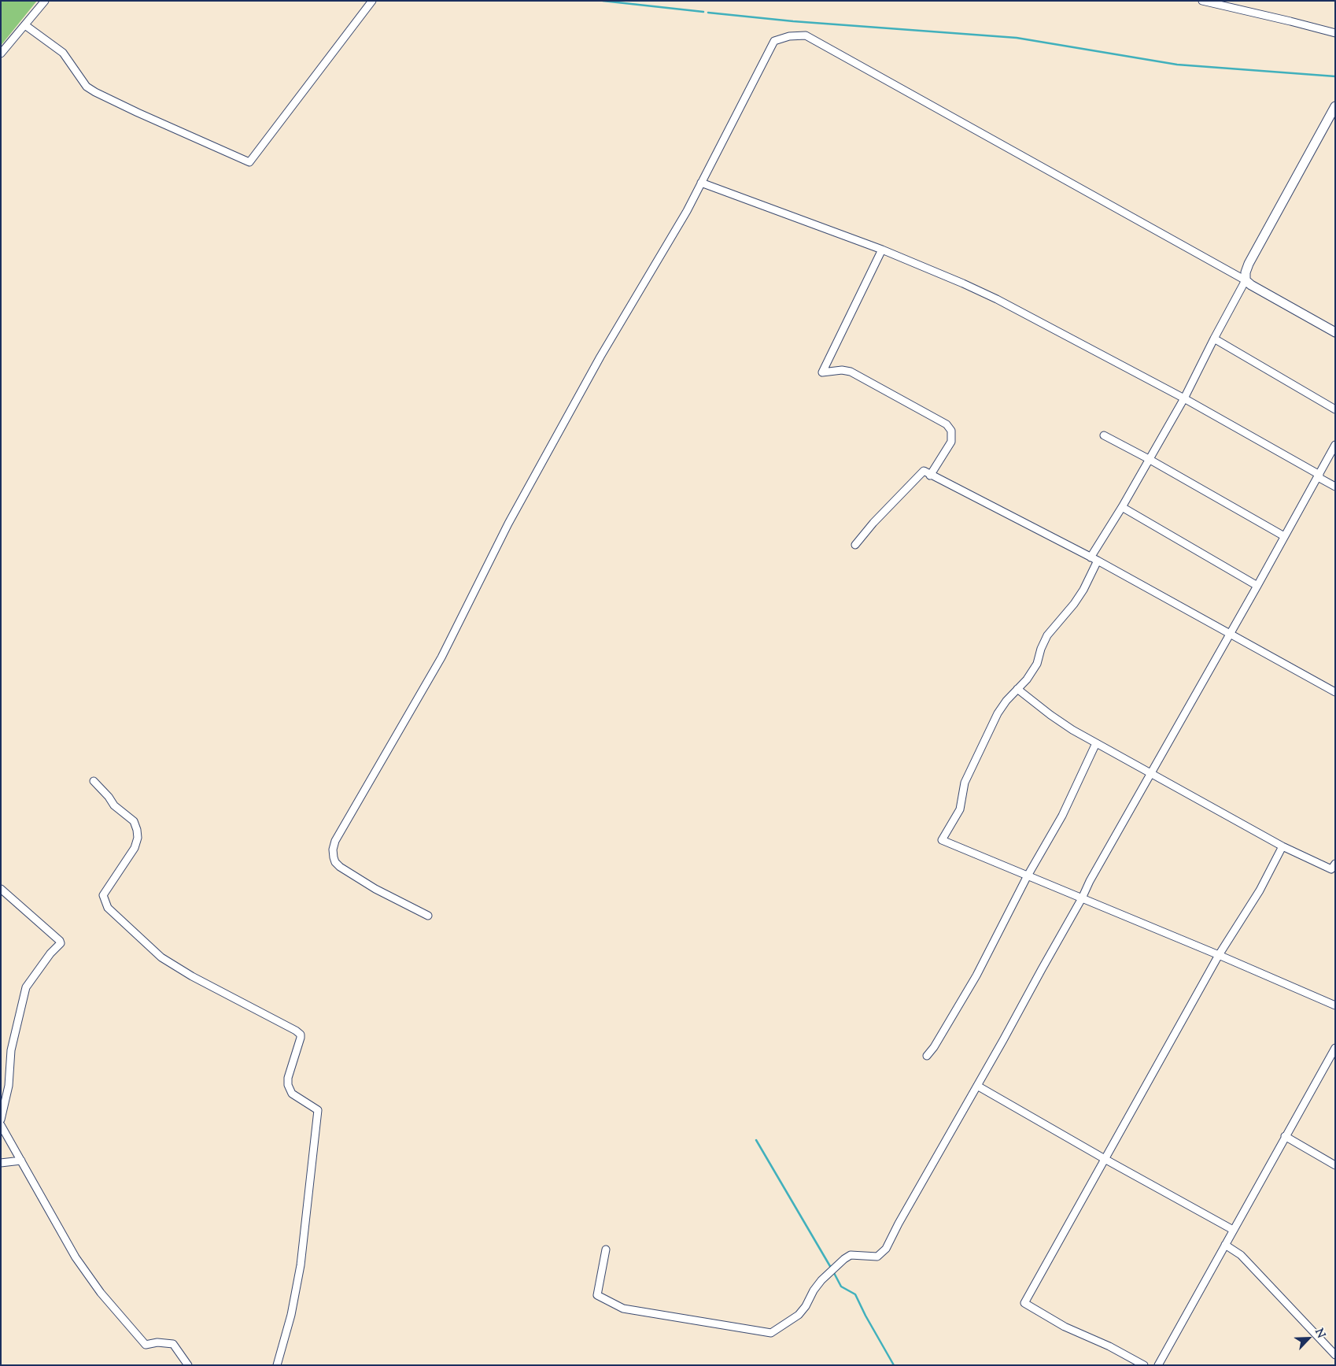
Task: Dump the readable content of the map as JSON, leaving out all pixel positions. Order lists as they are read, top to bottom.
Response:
{
  "north": "top right"
}
